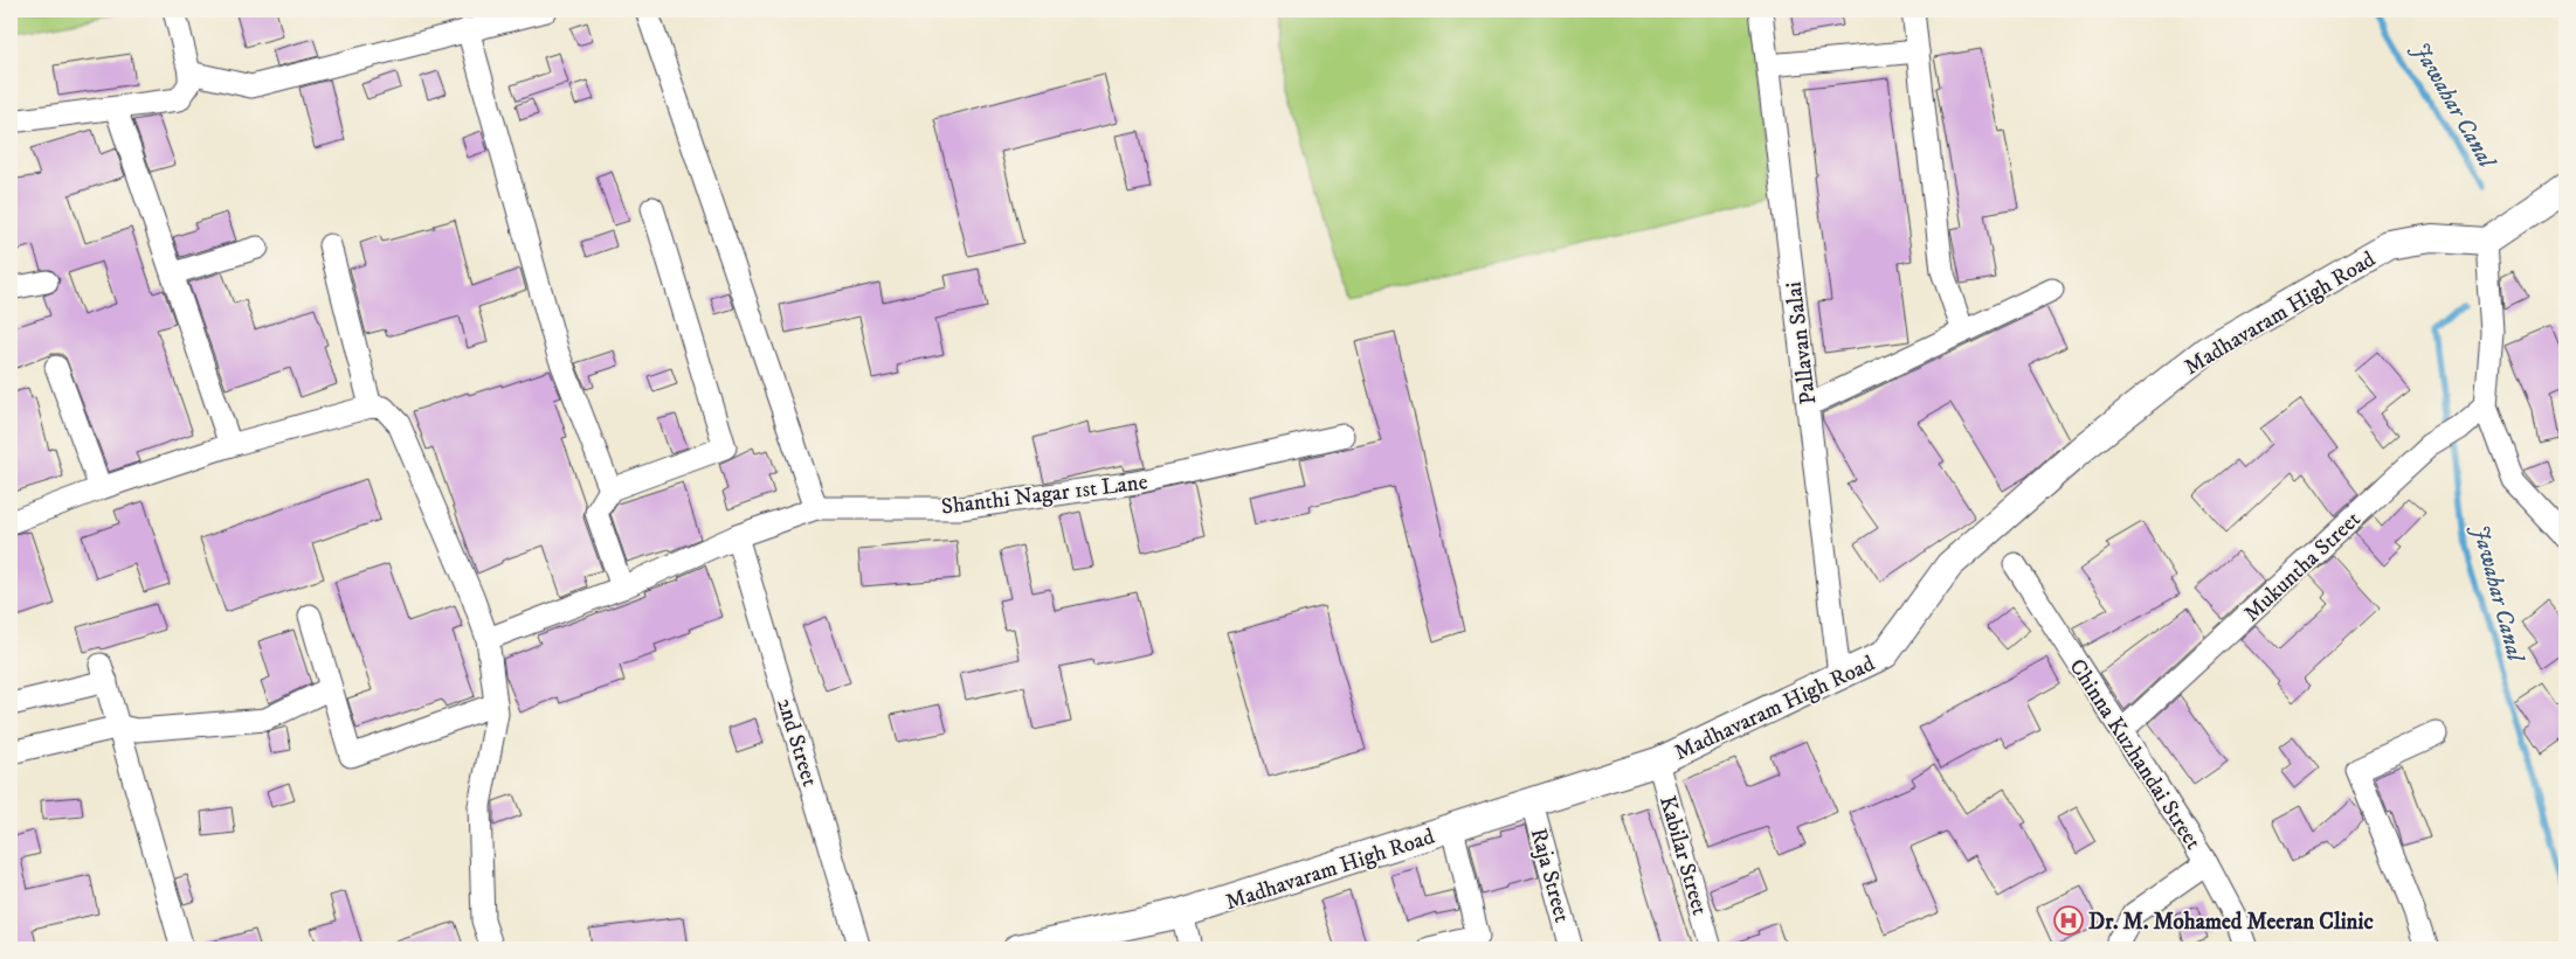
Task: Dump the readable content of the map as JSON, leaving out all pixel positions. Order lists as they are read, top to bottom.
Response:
{
  "streets": {
    "main road": ["Madhavaram High Road"],
    "street": [
      "Pallavan Salai",
      "Shanthi Nagar 1st Lane",
      "Mukuntha Street",
      "2nd Street",
      "Chinna Kuzhandai Street",
      "Kabilar Street",
      "Raja Street"
    ]
  },
  "crossings": [
    ["Madhavaram High Road", "Pallavan Salai"],
    ["Madhavaram High Road", "Kabilar Street"],
    ["Madhavaram High Road", "Raja Street"],
    ["Shanthi Nagar 1st Lane", "2nd Street"],
    ["Mukuntha Street", "Chinna Kuzhandai Street"]
  ],
  "water": ["Jawahar Canal"],
  "places": {
    "hospital": ["Dr. M. Mohamed Meeran Clinic"]
  }
}
